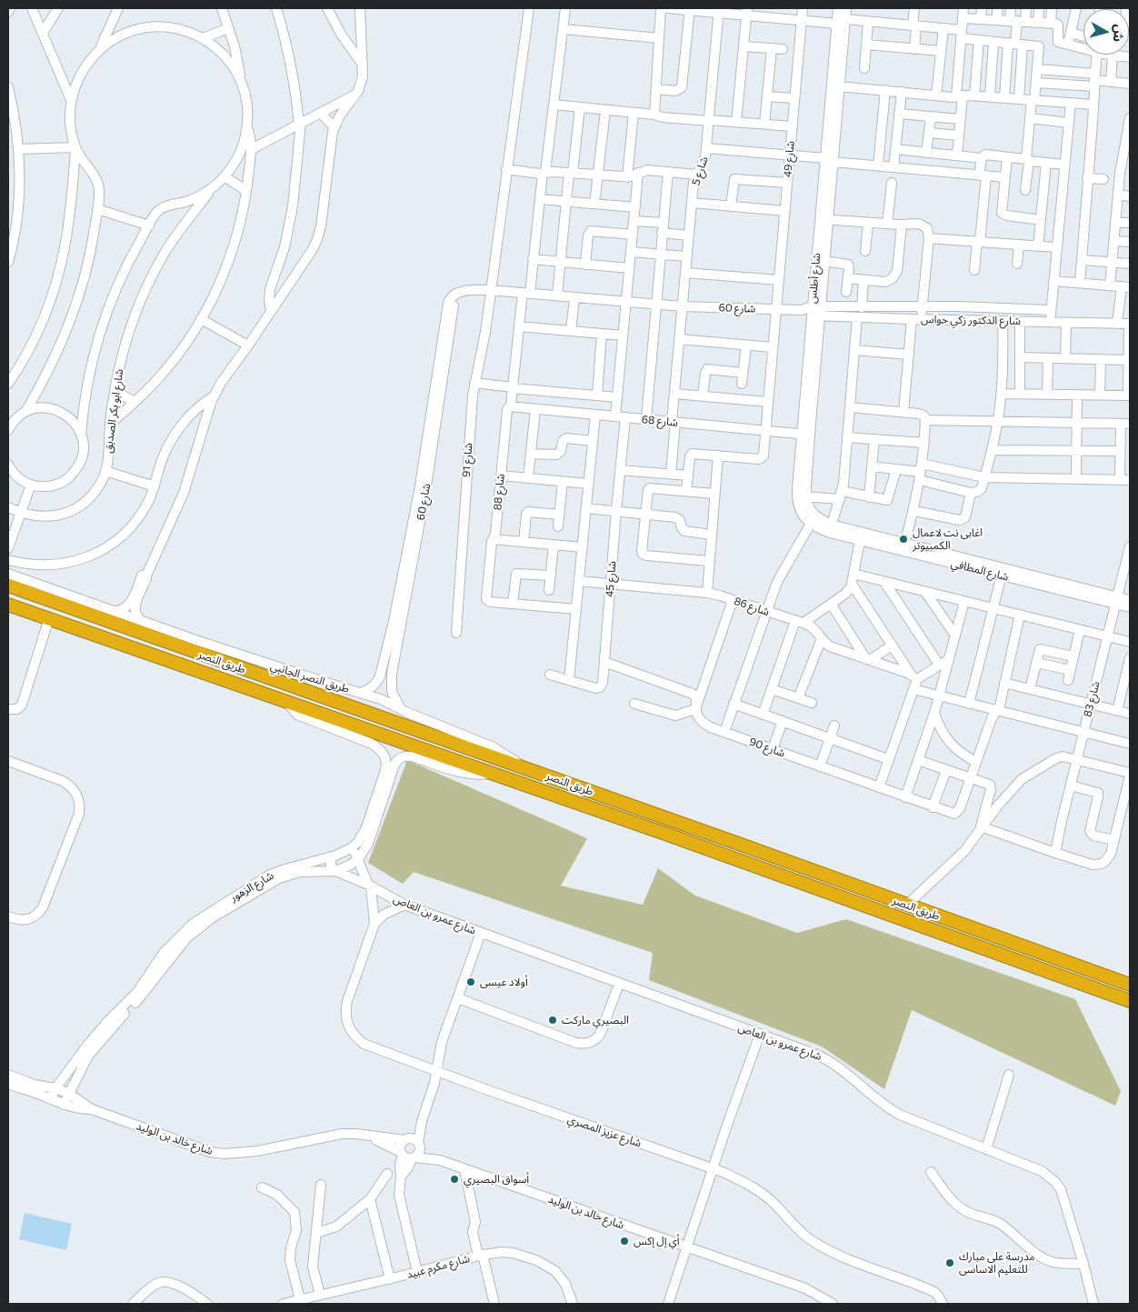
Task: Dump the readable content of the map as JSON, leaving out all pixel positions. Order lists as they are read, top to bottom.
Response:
{
  "streets": {
    "highway": ["طريق النصر"],
    "street": [
      "شارع 49",
      "شارع 5",
      "شارع أطلس",
      "شارع 60",
      "شارع الدكتور زكي حواس",
      "شارع ابو بكر الصديق",
      "شارع 68",
      "شارع 91",
      "شارع 88",
      "شارع المطافي",
      "شارع 45",
      "شارع 86",
      "طريق النصر الجانبي",
      "شارع 83",
      "شارع 90",
      "شارع الزهور",
      "شارع عمرو بن العاص",
      "شارع عزيز المصري",
      "شارع خالد بن الوليد",
      "شارع مكرم عبيد"
    ]
  },
  "crossings": [
    ["شارع 49", "شارع 60"],
    ["شارع 49", "شارع 68"],
    ["شارع 5", "شارع 60"],
    ["شارع 5", "شارع 68"],
    ["شارع أطلس", "شارع 60"],
    ["شارع أطلس", "شارع الدكتور زكي حواس"],
    ["شارع أطلس", "شارع 68"],
    ["شارع 60", "شارع الدكتور زكي حواس"],
    ["شارع 60", "شارع 91"],
    ["شارع 60", "شارع 88"],
    ["شارع 60", "طريق النصر الجانبي"],
    ["شارع 68", "شارع 88"],
    ["شارع 68", "شارع 45"],
    ["شارع المطافي", "شارع 83"],
    ["شارع 45", "شارع 86"],
    ["شارع 45", "شارع 90"],
    ["طريق النصر", "طريق النصر الجانبي"],
    ["طريق النصر", "شارع الزهور"],
    ["شارع الزهور", "شارع عمرو بن العاص"],
    ["شارع الزهور", "شارع خالد بن الوليد"],
    ["شارع عمرو بن العاص", "شارع عزيز المصري"]
  ],
  "places": [
    "اغابى نت لاعمال الكمبيوتر",
    "أولاد عيسى",
    "البصيري ماركت",
    "أسواق البصيري",
    "أي إل إكس",
    "مدرسة على مبارك للتعليم الاساسى"
  ],
  "north": "right"
}
